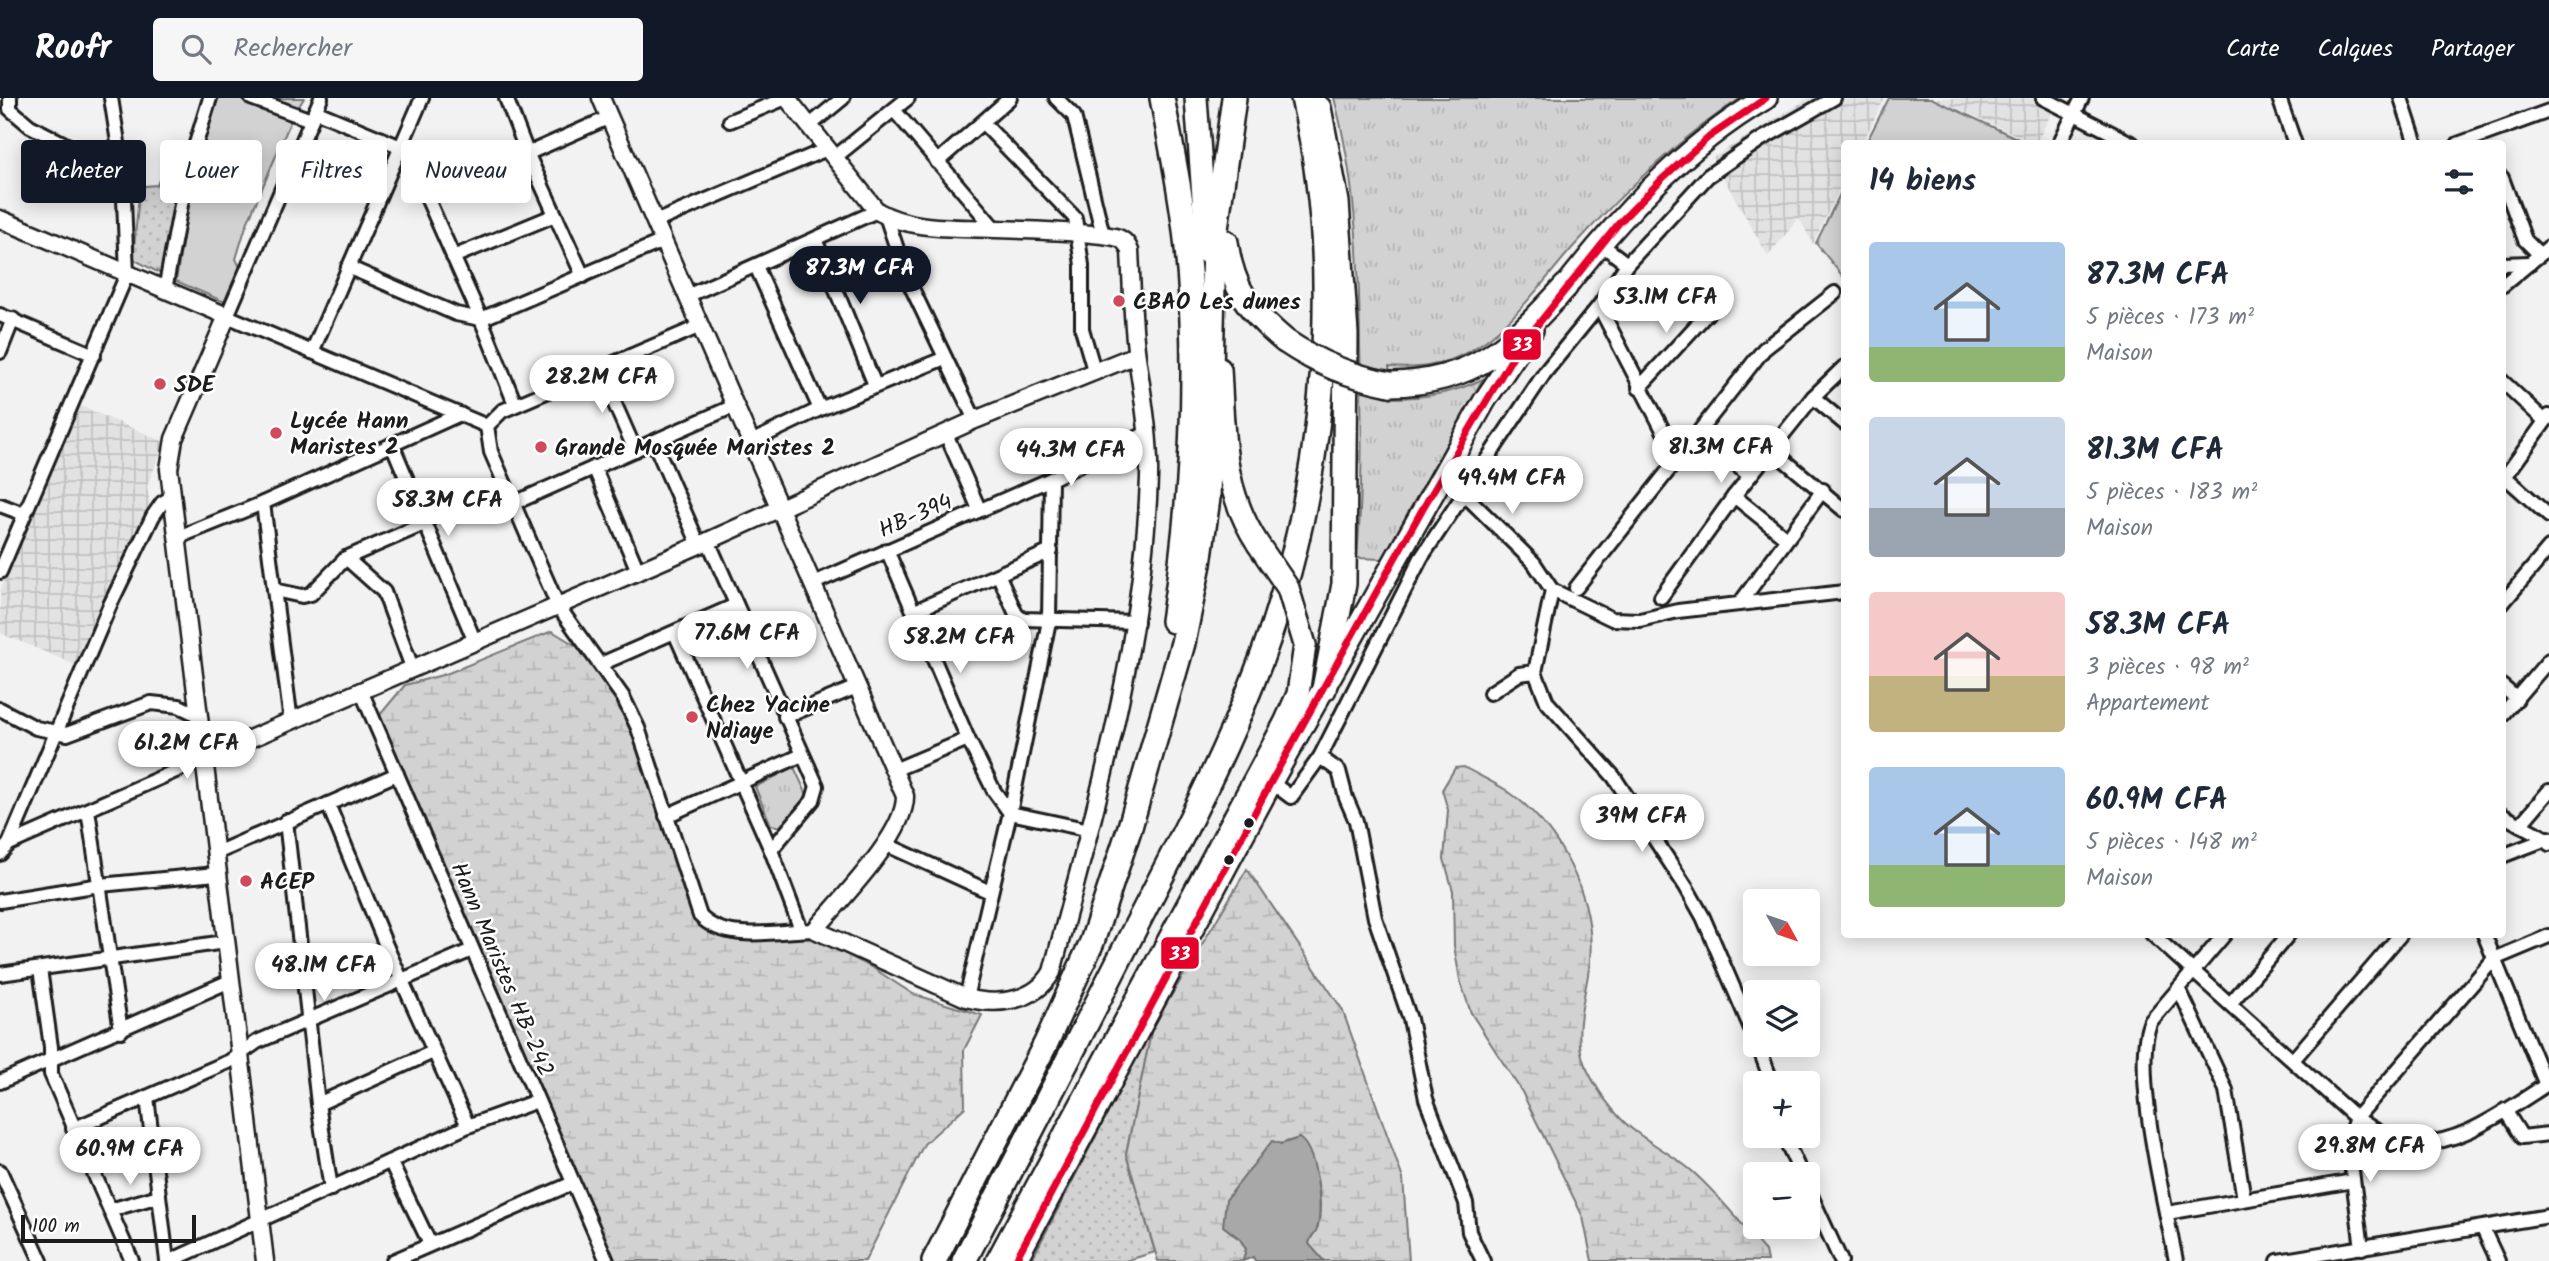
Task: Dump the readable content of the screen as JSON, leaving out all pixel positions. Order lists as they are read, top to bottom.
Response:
{
  "streets": {
    "street": ["HB-394", "Hann Maristes HB-242"]
  },
  "places": [
    "CBAO Les dunes",
    "SDE",
    "Lycée Hann Maristes 2",
    "Grande Mosquée Maristes 2",
    "Chez Yacine Ndiaye",
    "ACEP"
  ],
  "lines": ["transit line 33"],
  "scale_bar": "100 m",
  "north": "bottom right",
  "page": {
    "header": "Roofr",
    "search": "Rechercher",
    "nav": ["Carte", "Calques", "Partager"],
    "chip": [
      "Acheter",
      "Louer",
      "Filtres",
      "Nouveau"
    ],
    "heading": "14 biens",
    "list": [
      {
        "name": "87.3M CFA",
        "note": "5 pièces · 173 m² · Maison"
      },
      {
        "name": "81.3M CFA",
        "note": "5 pièces · 183 m² · Maison"
      },
      {
        "name": "58.3M CFA",
        "note": "3 pièces · 98 m² · Appartement"
      },
      {
        "name": "60.9M CFA",
        "note": "5 pièces · 148 m² · Maison"
      }
    ],
    "price": [
      "87.3M CFA",
      "53.1M CFA",
      "28.2M CFA",
      "81.3M CFA",
      "44.3M CFA",
      "49.4M CFA",
      "58.3M CFA",
      "77.6M CFA",
      "58.2M CFA",
      "61.2M CFA",
      "39M CFA",
      "48.1M CFA",
      "29.8M CFA",
      "60.9M CFA"
    ],
    "map_buttons": ["+", "−"],
    "scale": "100 m"
  }
}
